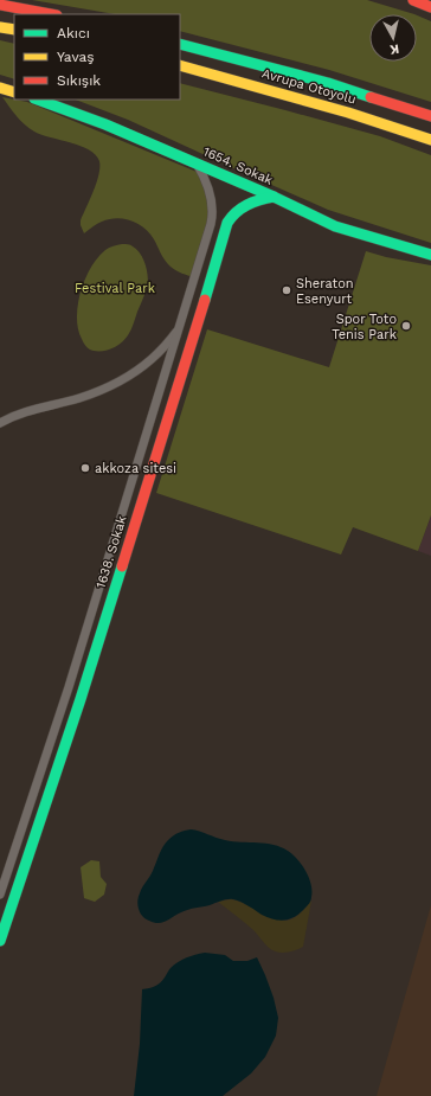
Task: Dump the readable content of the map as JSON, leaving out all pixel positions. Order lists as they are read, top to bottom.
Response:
{
  "streets": {
    "main road": ["Avrupa Otoyolu", "1654. Sokak", "1638. Sokak"]
  },
  "crossings": [
    ["1654. Sokak", "1638. Sokak"]
  ],
  "parks": ["Festival Park"],
  "places": ["Sheraton Esenyurt", "Spor Toto Tenis Park", "akkoza sitesi"],
  "legend": ["Akıcı", "Yavaş", "Sıkışık"],
  "north": "bottom"
}
